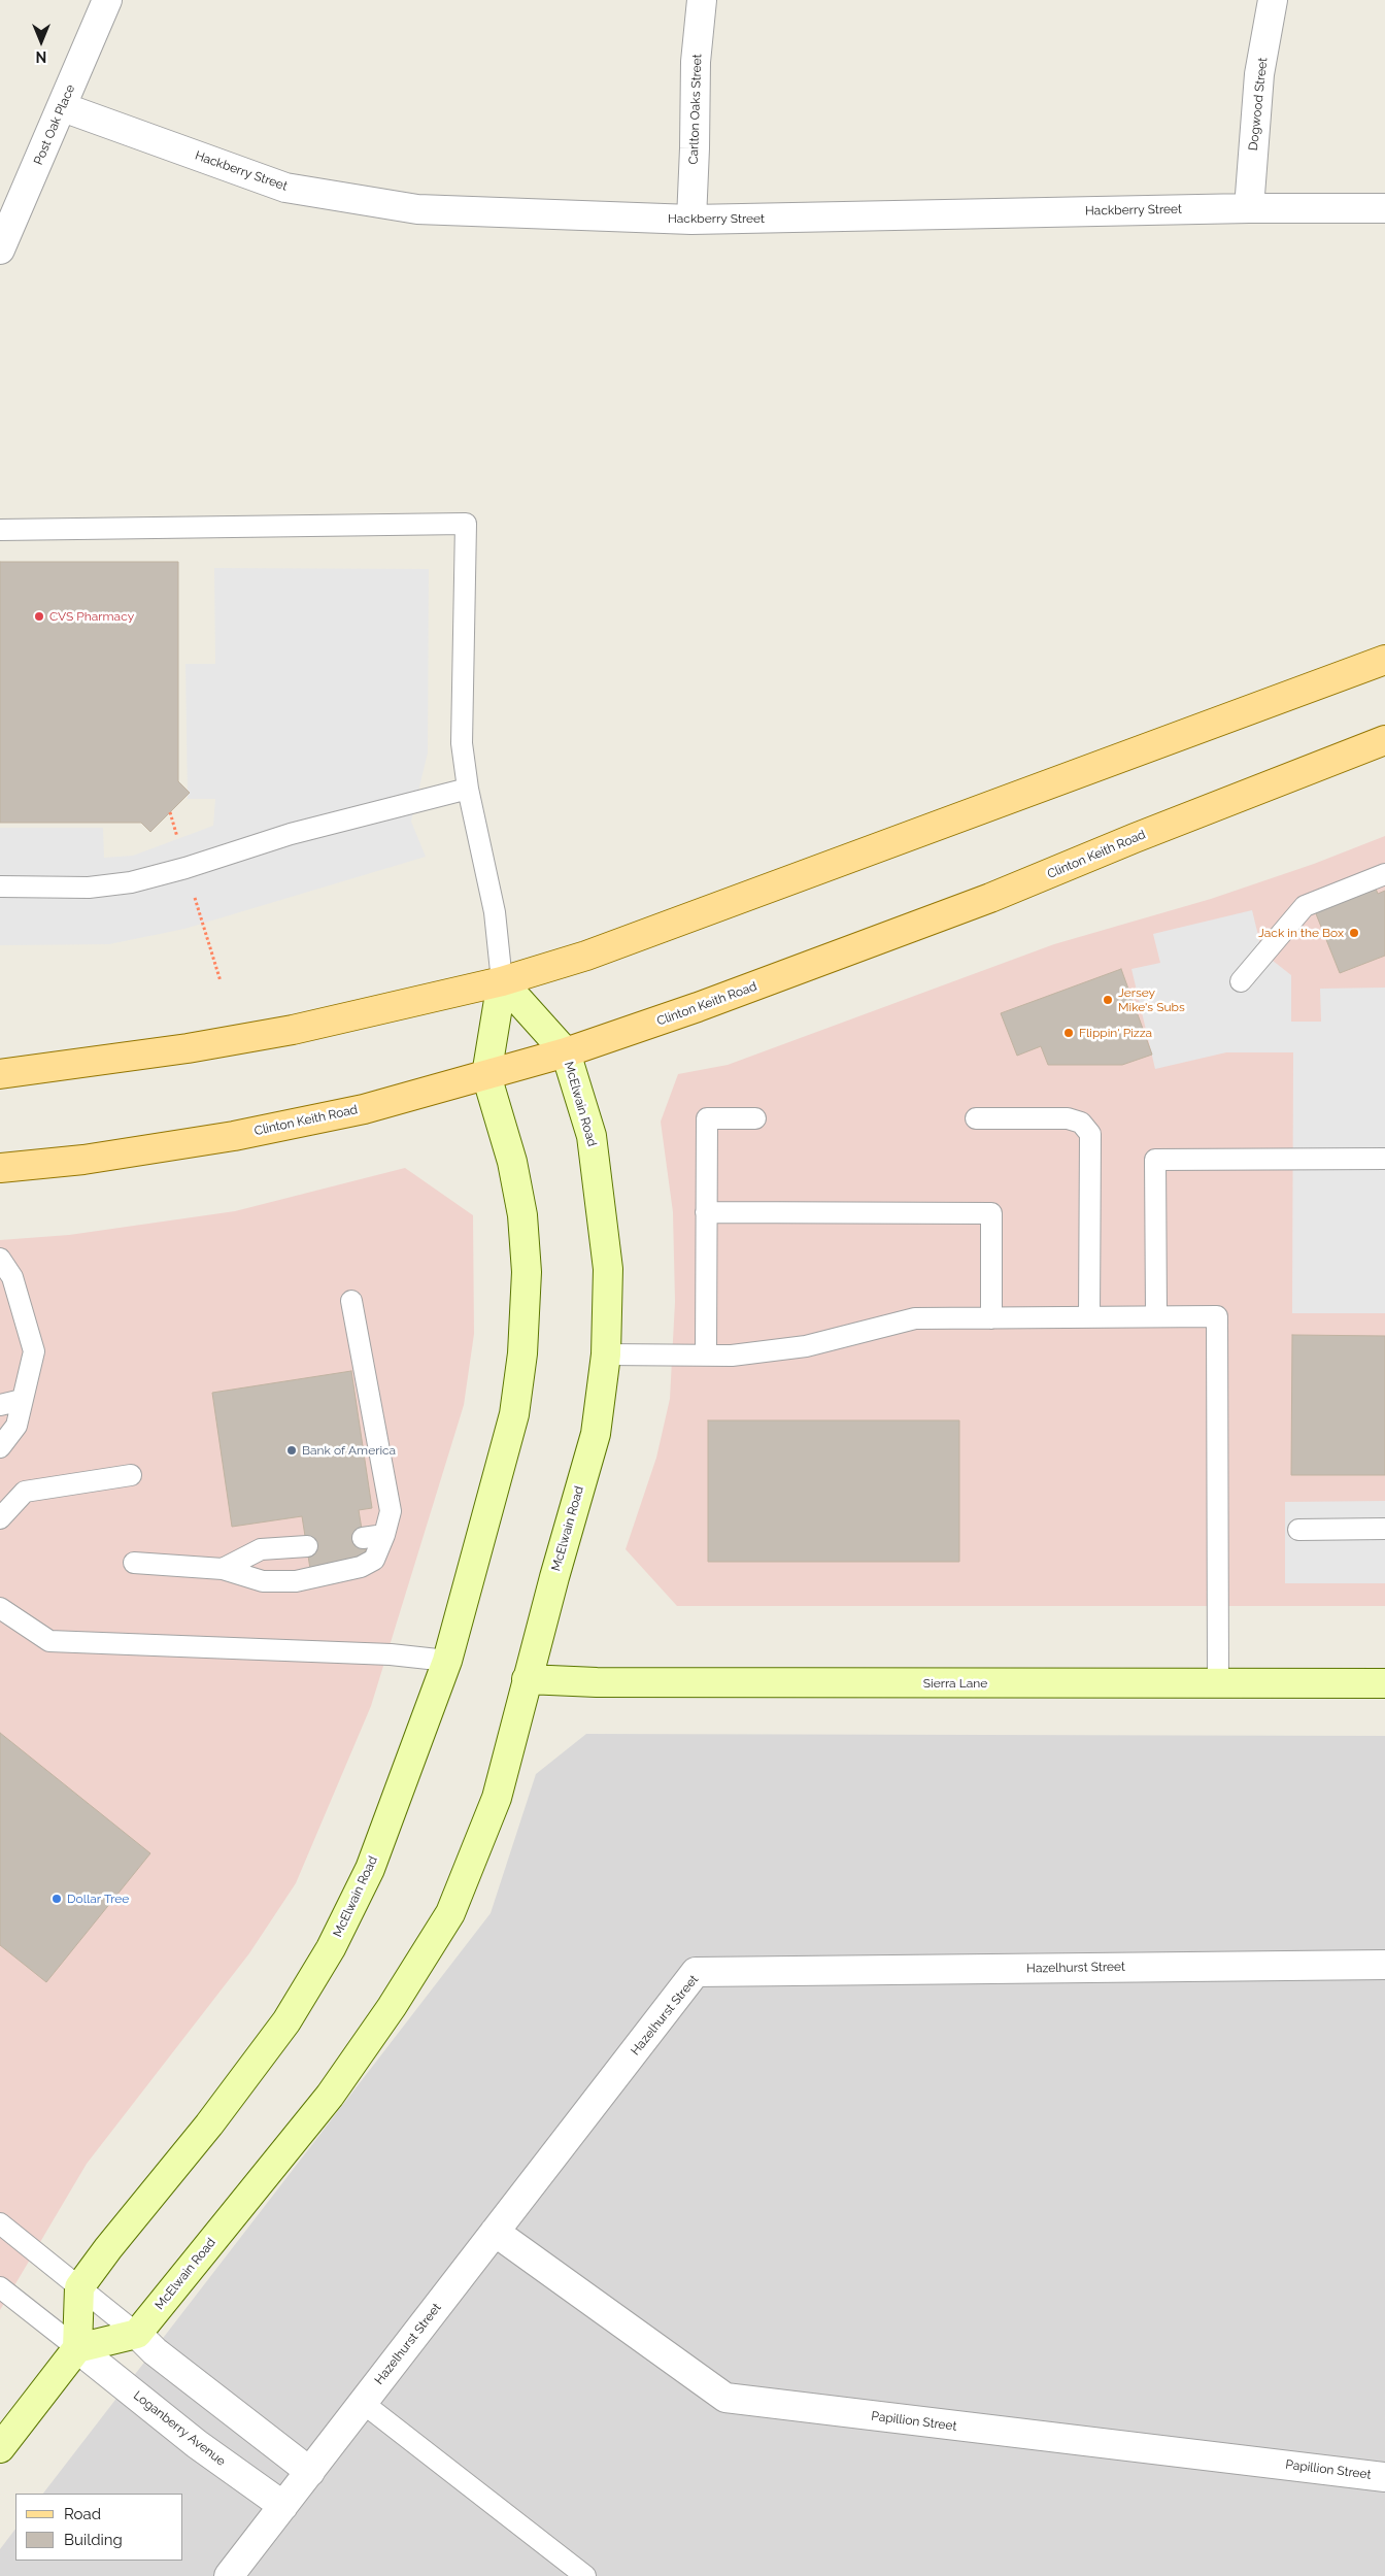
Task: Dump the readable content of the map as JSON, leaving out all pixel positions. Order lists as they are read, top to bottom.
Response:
{
  "streets": {
    "main road": ["Clinton Keith Road", "McElwain Road", "Sierra Lane"],
    "street": [
      "Dogwood Street",
      "Carlton Oaks Street",
      "Post Oak Place",
      "Hackberry Street",
      "Hazelhurst Street",
      "Papillion Street",
      "Loganberry Avenue"
    ]
  },
  "crossings": [
    ["Dogwood Street", "Hackberry Street"],
    ["Carlton Oaks Street", "Hackberry Street"],
    ["Post Oak Place", "Hackberry Street"],
    ["Clinton Keith Road", "McElwain Road"],
    ["McElwain Road", "Sierra Lane"],
    ["Hazelhurst Street", "Papillion Street"],
    ["Hazelhurst Street", "Loganberry Avenue"]
  ],
  "places": [
    "CVS Pharmacy",
    "Jack in the Box",
    "Jersey Mike's Subs",
    "Flippin' Pizza",
    "Bank of America",
    "Dollar Tree"
  ],
  "legend": ["Road", "Building"],
  "north": "bottom"
}
